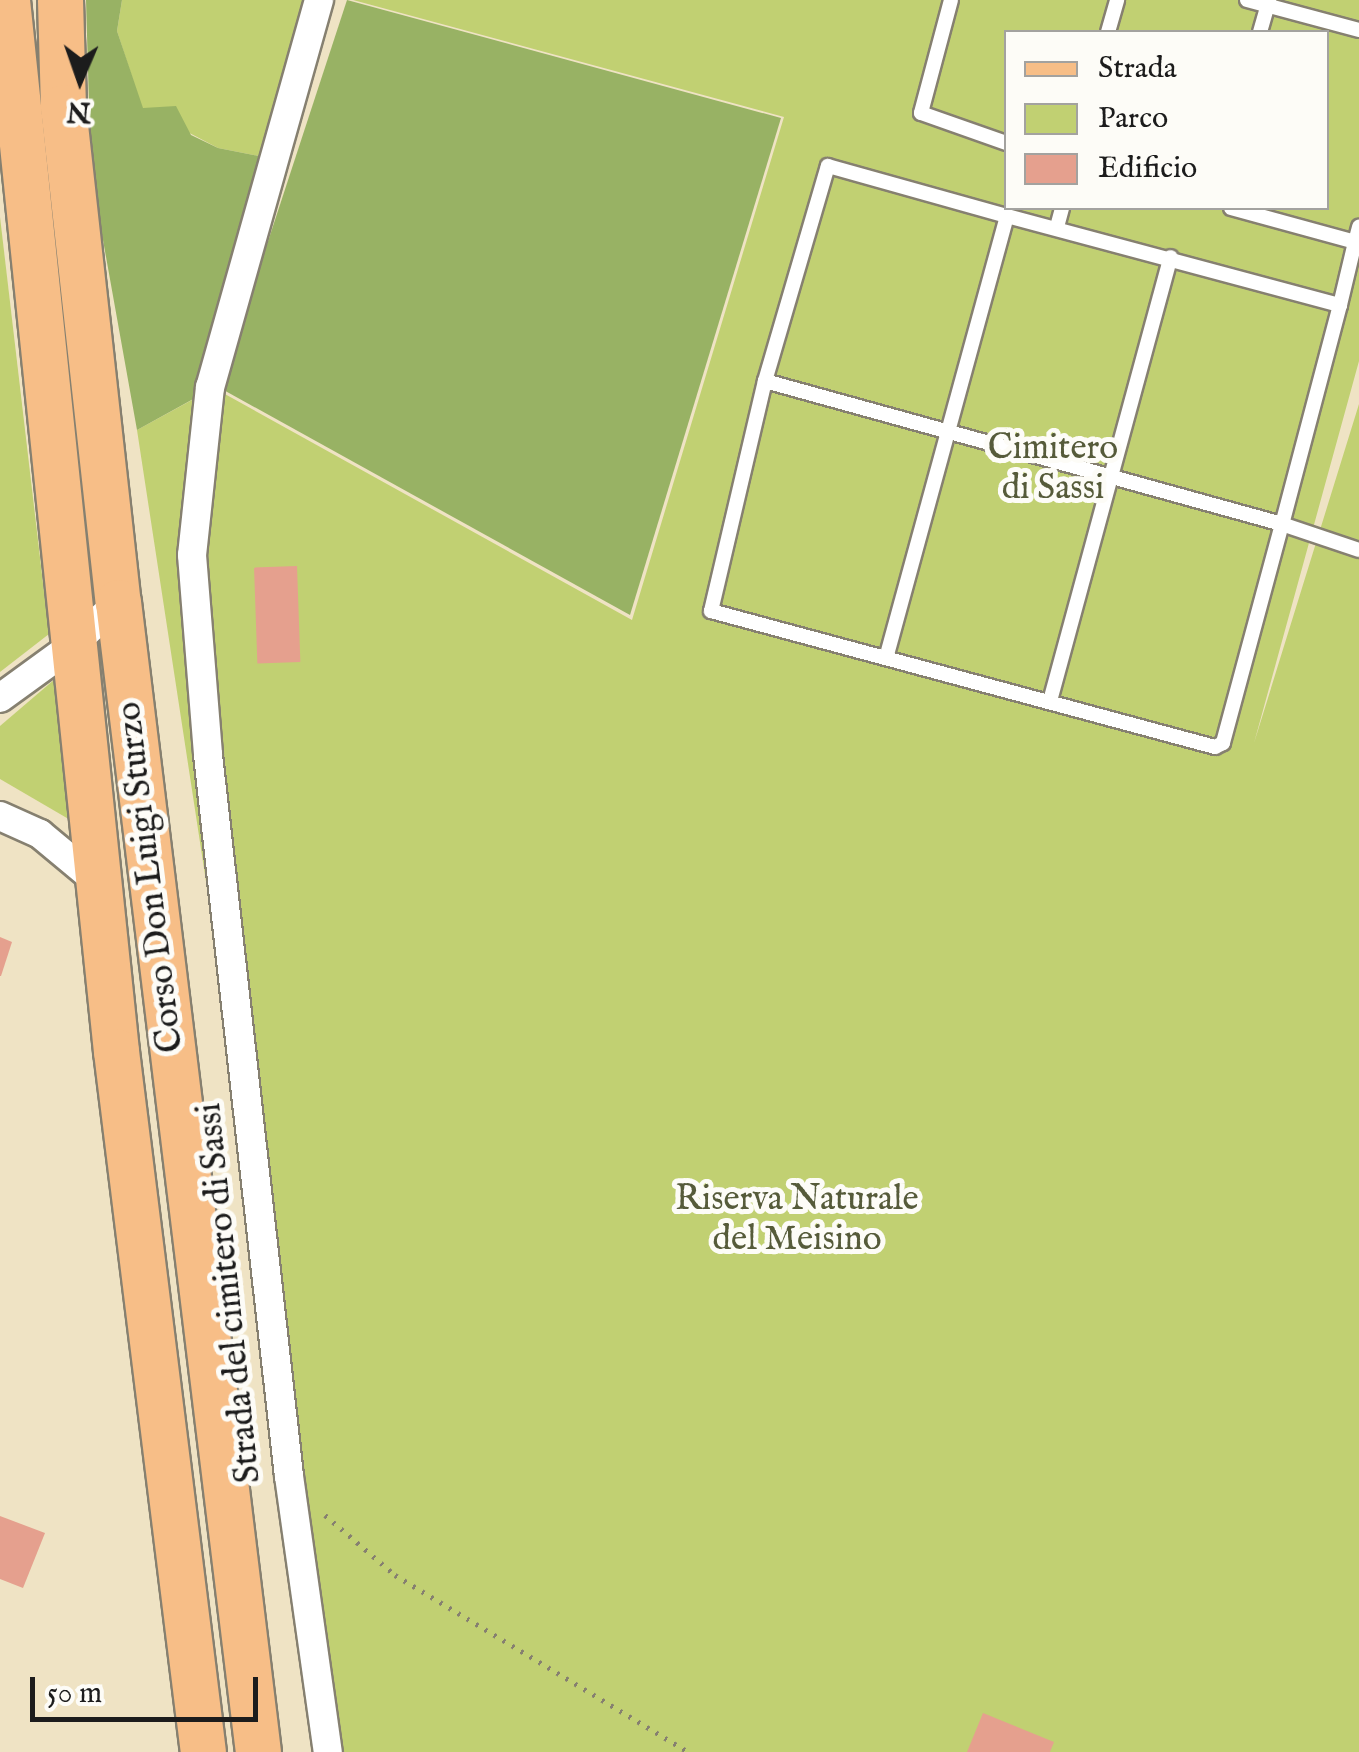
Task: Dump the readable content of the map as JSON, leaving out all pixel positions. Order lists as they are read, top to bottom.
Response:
{
  "streets": {
    "main road": ["Corso Don Luigi Sturzo"],
    "street": ["Strada del cimitero di Sassi"]
  },
  "parks": ["Cimitero di Sassi", "Riserva Naturale del Meisino"],
  "legend": ["Strada", "Parco", "Edificio"],
  "scale_bar": "50 m",
  "north": "bottom"
}
